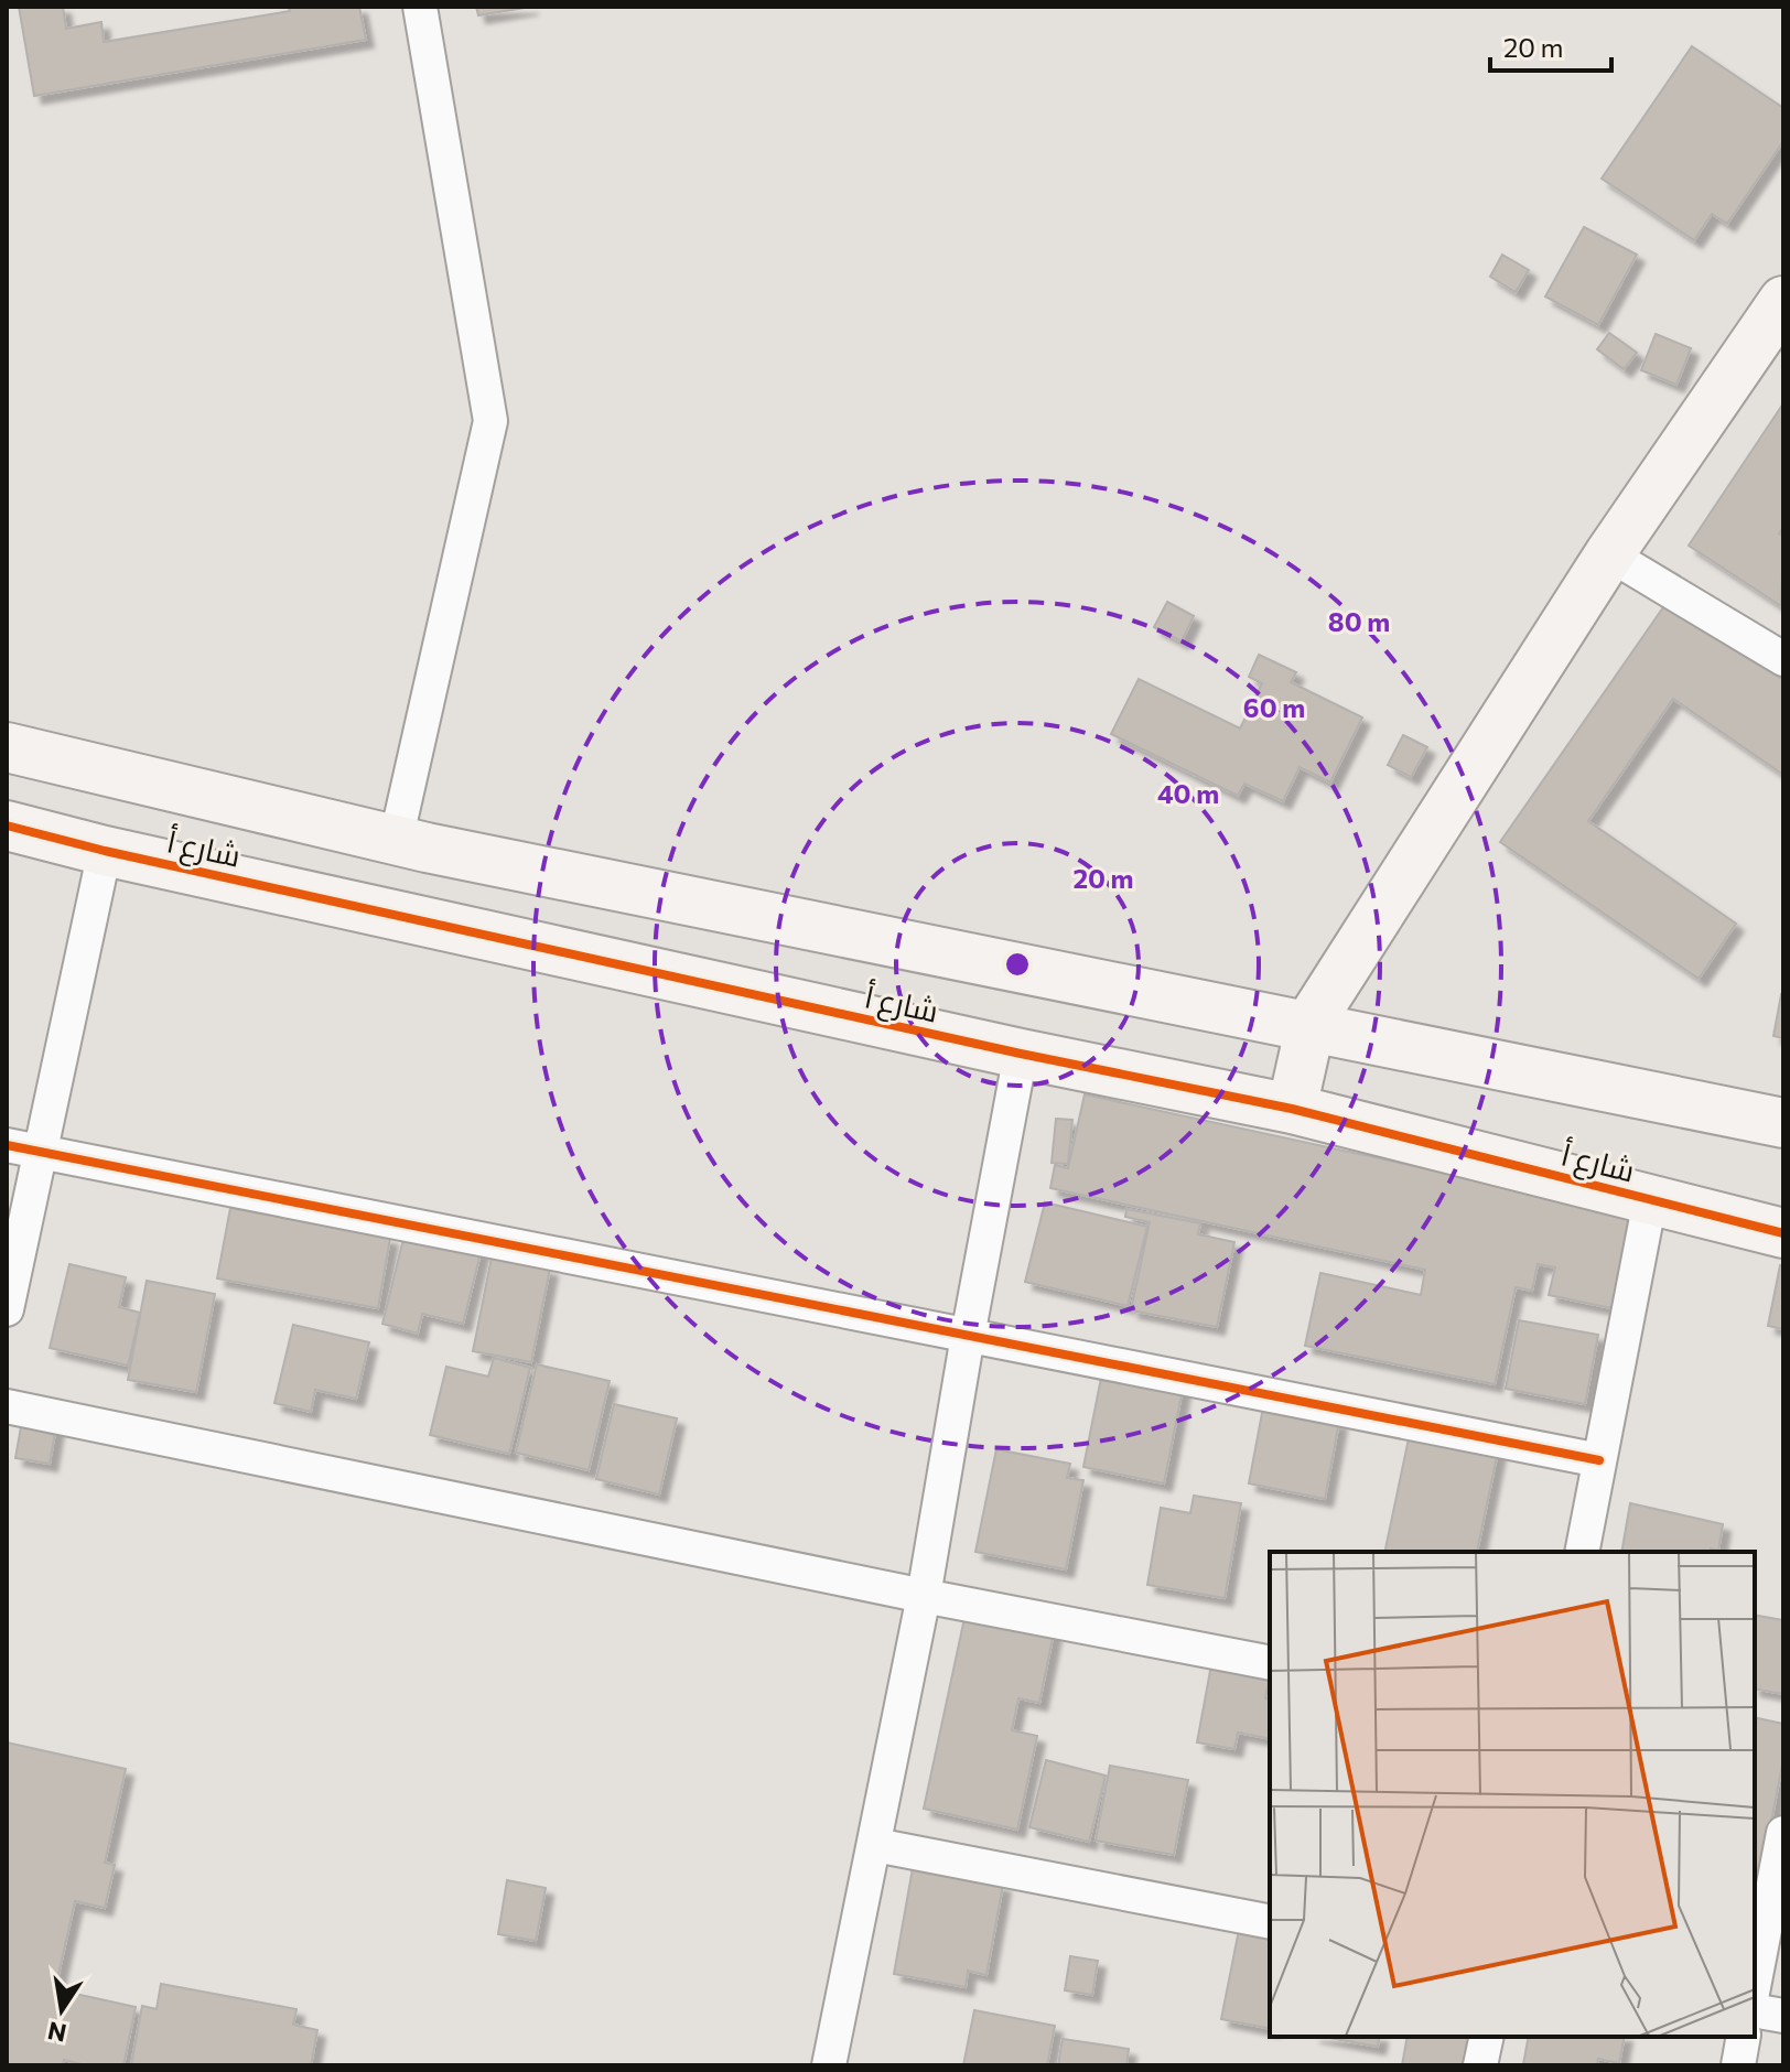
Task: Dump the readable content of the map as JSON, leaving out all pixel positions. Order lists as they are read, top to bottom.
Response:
{
  "streets": {
    "street": ["شارع أ"]
  },
  "scale_bar": "20 m",
  "north": "bottom",
  "rings": [
    "80 m",
    "60 m",
    "40 m",
    "20 m"
  ]
}
